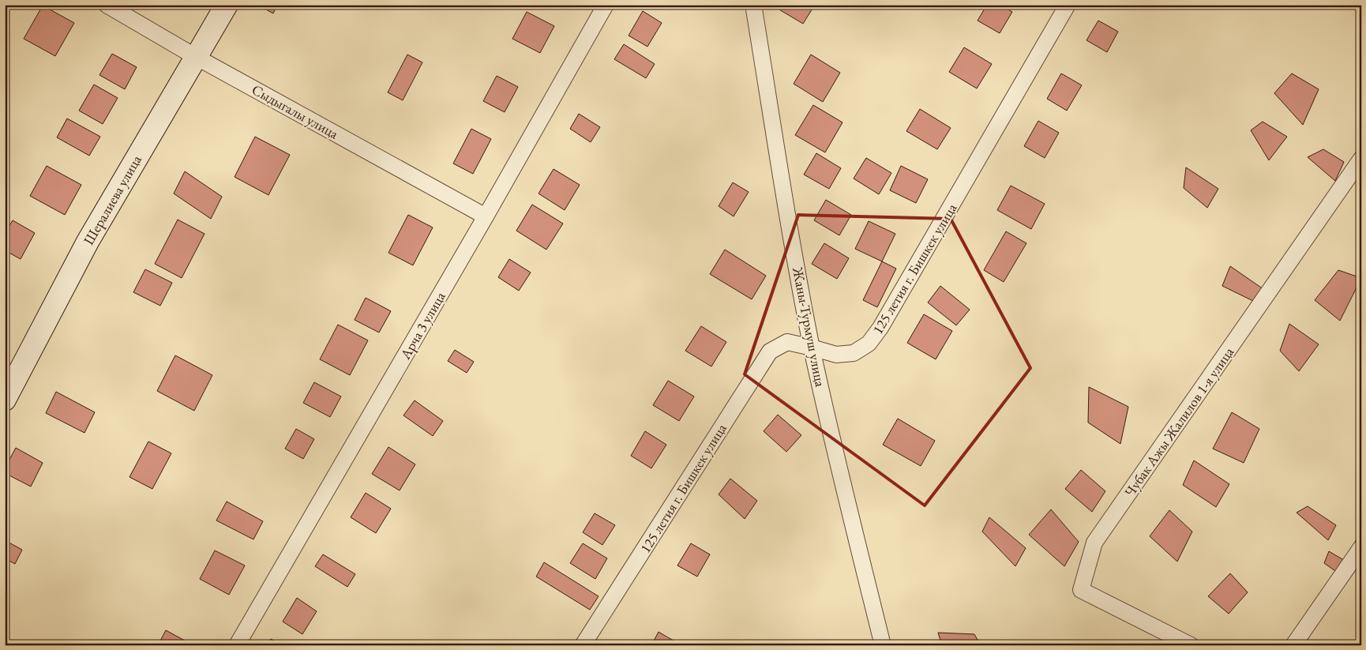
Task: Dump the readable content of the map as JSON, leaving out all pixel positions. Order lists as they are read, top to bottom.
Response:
{
  "streets": {
    "street": [
      "Сыдыгалы улица",
      "Шералиева улица",
      "125 летия г. Бишкек улица",
      "Арча 3 улица",
      "Жаны-Турмуш улица",
      "Чубак Ажы Жалилов 1-я улица"
    ]
  },
  "crossings": [
    ["Сыдыгалы улица", "Шералиева улица"],
    ["Сыдыгалы улица", "Арча 3 улица"],
    ["125 летия г. Бишкек улица", "Жаны-Турмуш улица"]
  ]
}
